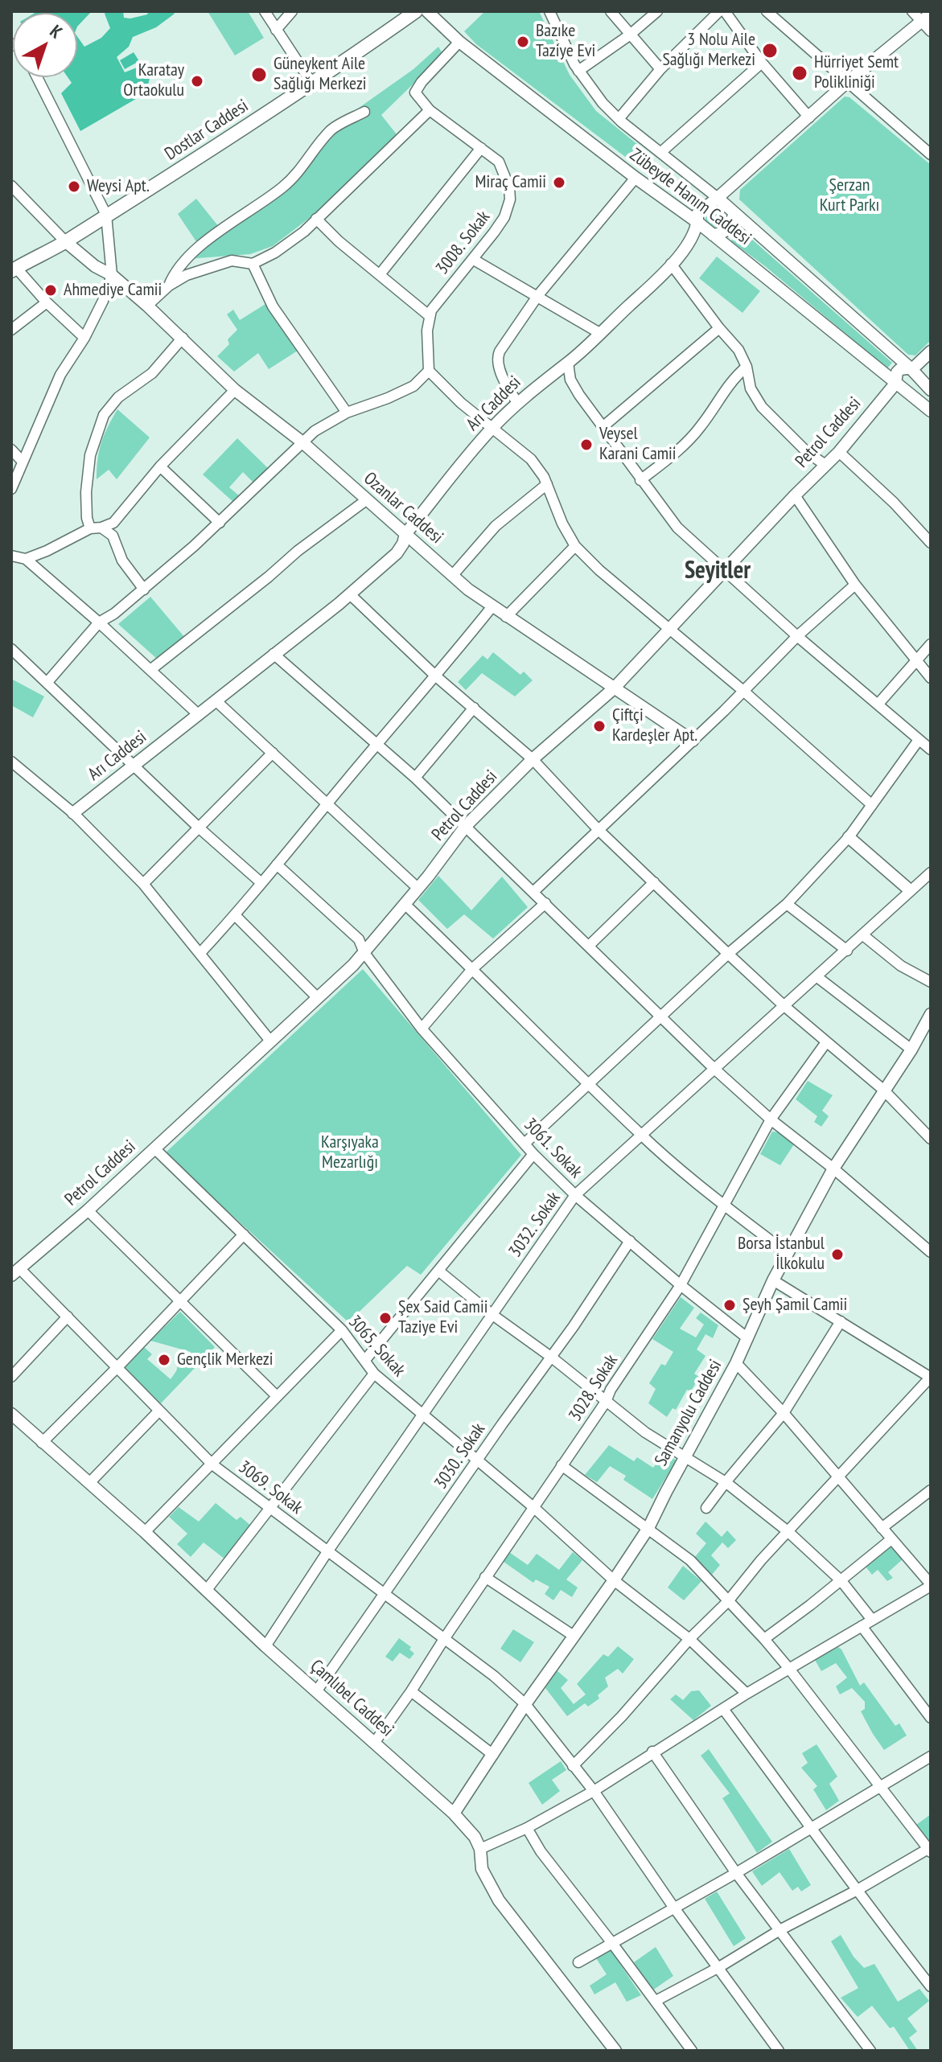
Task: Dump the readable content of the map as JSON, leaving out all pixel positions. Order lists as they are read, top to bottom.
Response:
{
  "streets": {
    "main road": ["Dostlar Caddesi"],
    "street": [
      "Zübeyde Hanım Caddesi",
      "3008. Sokak",
      "Arı Caddesi",
      "Petrol Caddesi",
      "Ozanlar Caddesi",
      "3061. Sokak",
      "3032. Sokak",
      "3065. Sokak",
      "3028. Sokak",
      "Samanyolu Caddesi",
      "3030. Sokak",
      "3069. Sokak",
      "Çamlıbel Caddesi"
    ]
  },
  "crossings": [
    ["Dostlar Caddesi", "Ozanlar Caddesi"],
    ["Zübeyde Hanım Caddesi", "Arı Caddesi"],
    ["Zübeyde Hanım Caddesi", "Petrol Caddesi"],
    ["Arı Caddesi", "Ozanlar Caddesi"],
    ["Petrol Caddesi", "Ozanlar Caddesi"],
    ["Petrol Caddesi", "3061. Sokak"],
    ["Petrol Caddesi", "3065. Sokak"],
    ["Petrol Caddesi", "3069. Sokak"],
    ["3061. Sokak", "3032. Sokak"],
    ["3061. Sokak", "3028. Sokak"],
    ["3061. Sokak", "Samanyolu Caddesi"],
    ["3061. Sokak", "3030. Sokak"],
    ["3032. Sokak", "3065. Sokak"],
    ["3032. Sokak", "3069. Sokak"],
    ["3032. Sokak", "Çamlıbel Caddesi"],
    ["3065. Sokak", "3028. Sokak"],
    ["3065. Sokak", "Samanyolu Caddesi"],
    ["3065. Sokak", "3030. Sokak"],
    ["3028. Sokak", "3069. Sokak"],
    ["3028. Sokak", "Çamlıbel Caddesi"],
    ["Samanyolu Caddesi", "3069. Sokak"],
    ["Samanyolu Caddesi", "Çamlıbel Caddesi"],
    ["3030. Sokak", "3069. Sokak"],
    ["3030. Sokak", "Çamlıbel Caddesi"]
  ],
  "districts": ["Seyitler"],
  "parks": ["Şerzan Kurt Parkı", "Karşıyaka Mezarlığı"],
  "places": [
    "Bazıke Taziye Evi",
    "3 Nolu Aile Sağlığı Merkezi",
    "Hürriyet Semt Polikliniği",
    "Güneykent Aile Sağlığı Merkezi",
    "Karatay Ortaokulu",
    "Miraç Camii",
    "Weysi Apt.",
    "Ahmediye Camii",
    "Veysel Karani Camii",
    "Çiftçi Kardeşler Apt.",
    "Borsa İstanbul İlkokulu",
    "Şeyh Şamil Camii",
    "Şex Said Camii Taziye Evi",
    "Gençlik Merkezi"
  ],
  "north": "top right"
}
